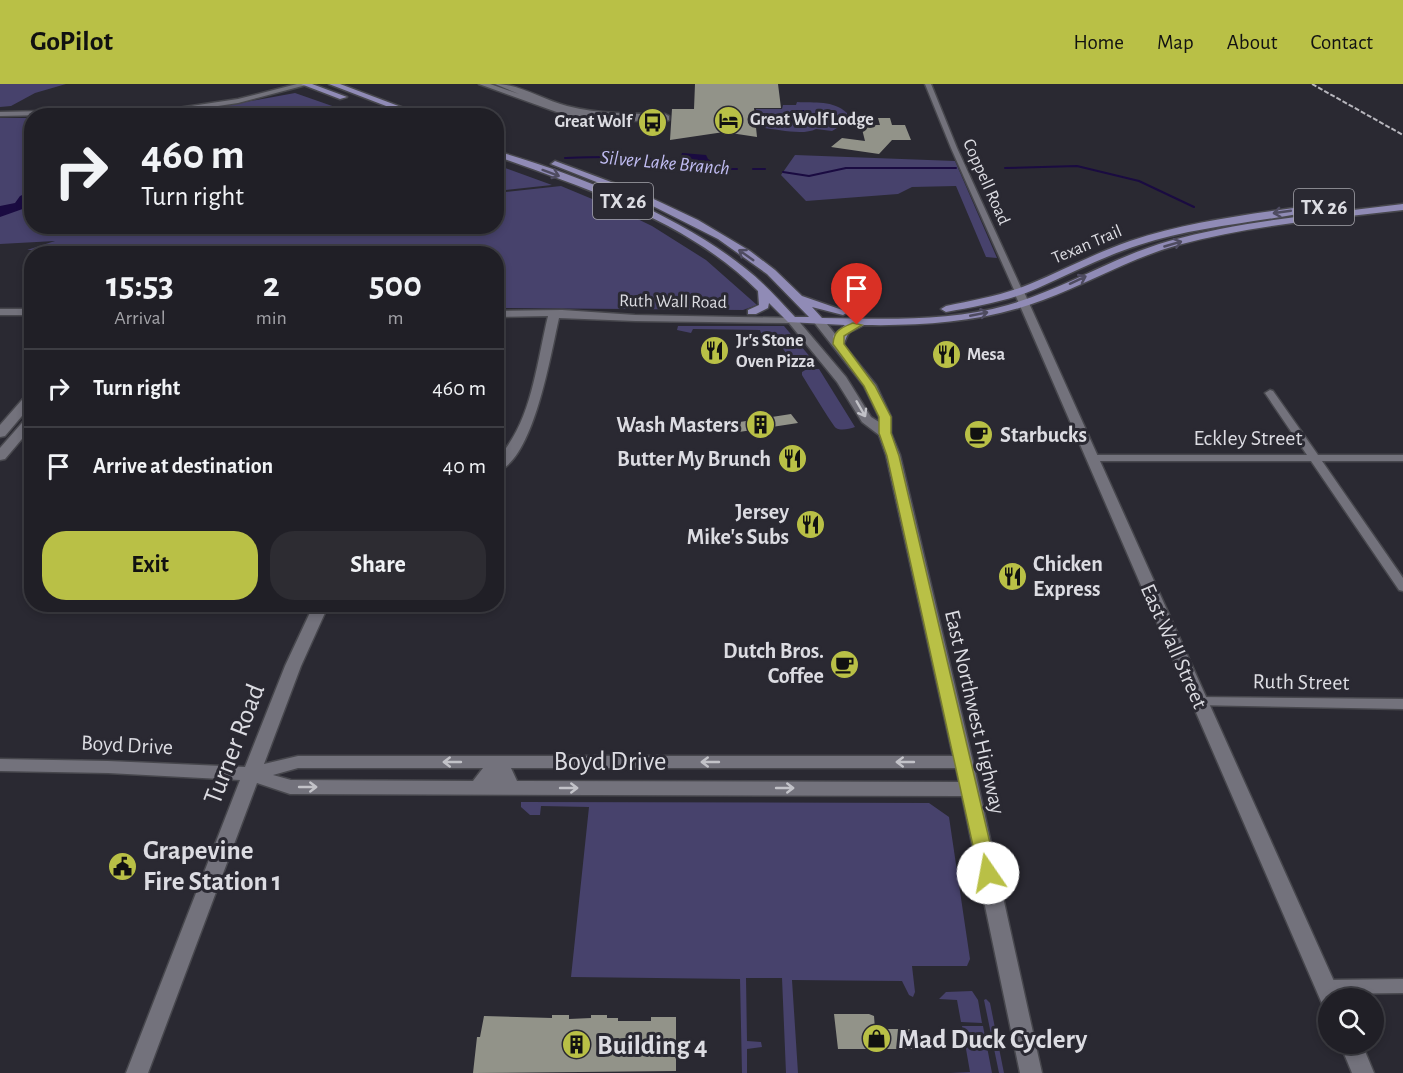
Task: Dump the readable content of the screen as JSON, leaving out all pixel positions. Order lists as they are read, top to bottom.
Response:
{
  "streets": {
    "main road": ["TX 26", "Texan Trail"],
    "street": [
      "Coppell Road",
      "Ruth Wall Road",
      "Eckley Street",
      "East Wall Street",
      "Ruth Street",
      "East Northwest Highway",
      "Turner Road",
      "Boyd Drive"
    ]
  },
  "crossings": [
    ["Coppell Road", "Texan Trail"],
    ["Coppell Road", "East Wall Street"],
    ["TX 26", "Texan Trail"],
    ["TX 26", "Ruth Wall Road"],
    ["TX 26", "East Northwest Highway"],
    ["Texan Trail", "Ruth Wall Road"],
    ["Texan Trail", "East Wall Street"],
    ["Texan Trail", "East Northwest Highway"],
    ["Eckley Street", "East Wall Street"],
    ["East Wall Street", "Ruth Street"],
    ["East Northwest Highway", "Boyd Drive"],
    ["Turner Road", "Boyd Drive"]
  ],
  "water": ["Silver Lake Branch"],
  "places": {
    "hotel": ["Great Wolf Lodge"],
    "bus stop": ["Great Wolf"],
    "restaurant": [
      "Jr's Stone Oven Pizza",
      "Mesa",
      "Butter My Brunch",
      "Jersey Mike's Subs",
      "Chicken Express"
    ],
    "building": ["Wash Masters", "Building 4"],
    "cafe": ["Starbucks", "Dutch Bros. Coffee"],
    "public building": ["Grapevine Fire Station 1"],
    "shop": ["Mad Duck Cyclery"]
  },
  "page": {
    "header": "GoPilot",
    "nav": [
      "Home",
      "Map",
      "About",
      "Contact"
    ],
    "turn": ["460 m", "Turn right"],
    "eta": [
      "15:53",
      "Arrival",
      "2",
      "min",
      "500",
      "m"
    ],
    "list": [
      {
        "name": "Turn right",
        "value": "460 m"
      },
      {
        "name": "Arrive at destination",
        "value": "40 m"
      }
    ],
    "buttons": ["Exit", "Share"]
  }
}
